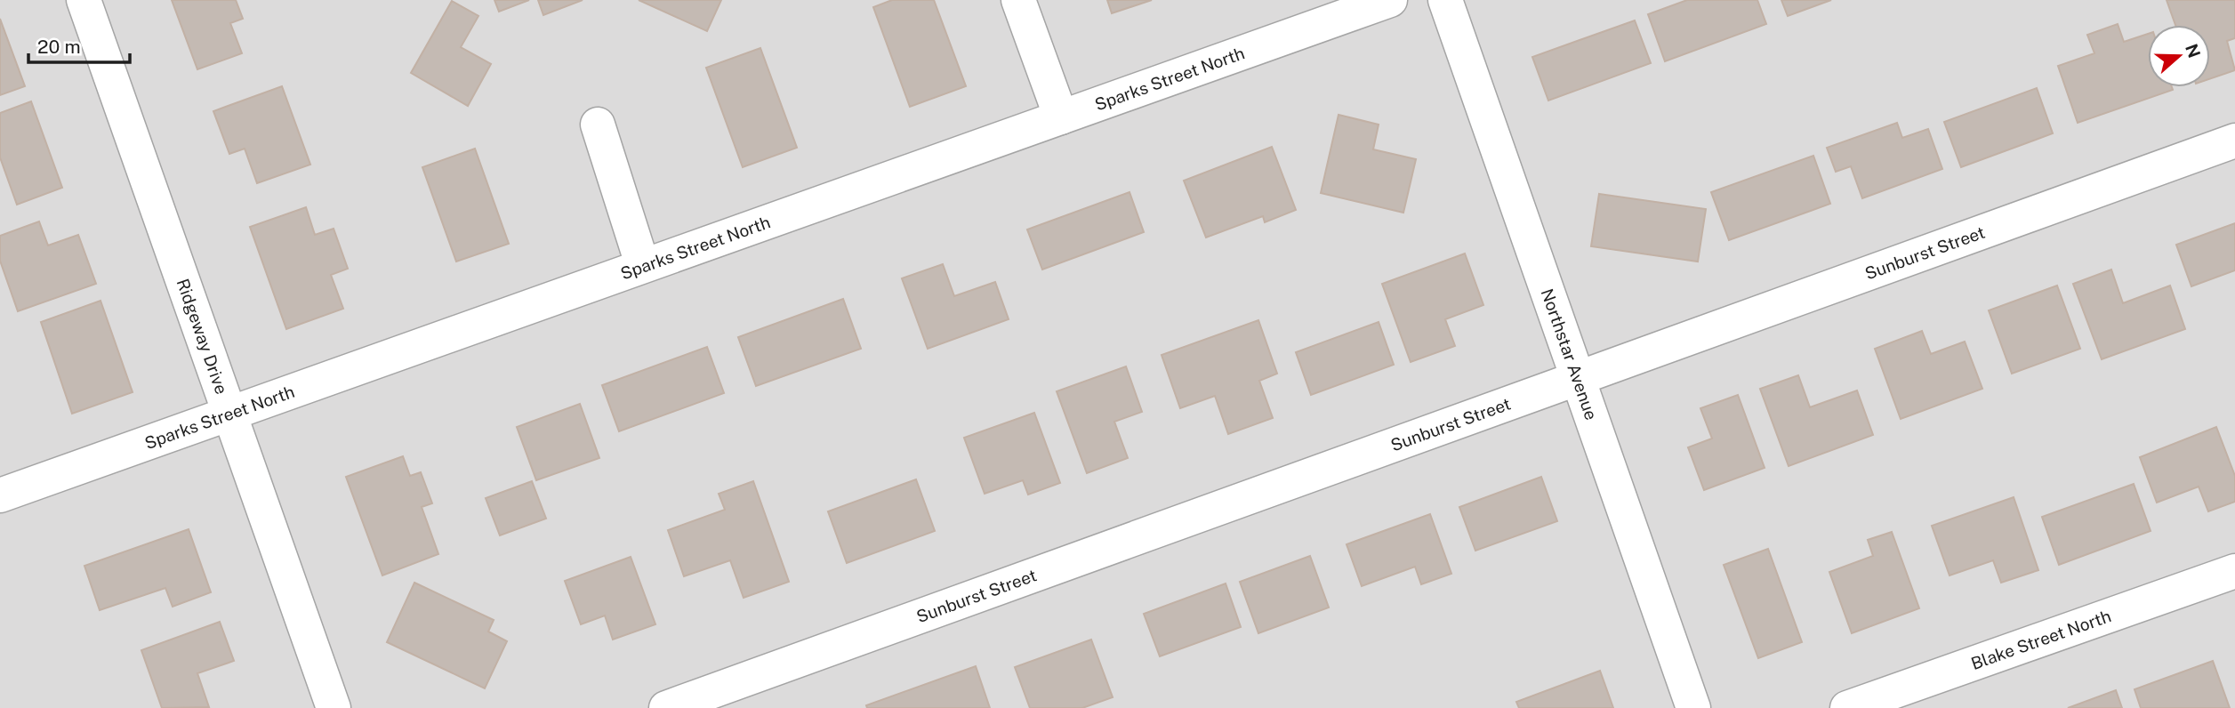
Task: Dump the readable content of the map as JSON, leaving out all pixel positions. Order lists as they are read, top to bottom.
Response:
{
  "streets": {
    "street": [
      "Sparks Street North",
      "Sunburst Street",
      "Ridgeway Drive",
      "Northstar Avenue",
      "Blake Street North"
    ]
  },
  "crossings": [
    ["Sparks Street North", "Ridgeway Drive"],
    ["Sunburst Street", "Northstar Avenue"]
  ],
  "scale_bar": "20 m",
  "north": "right"
}
